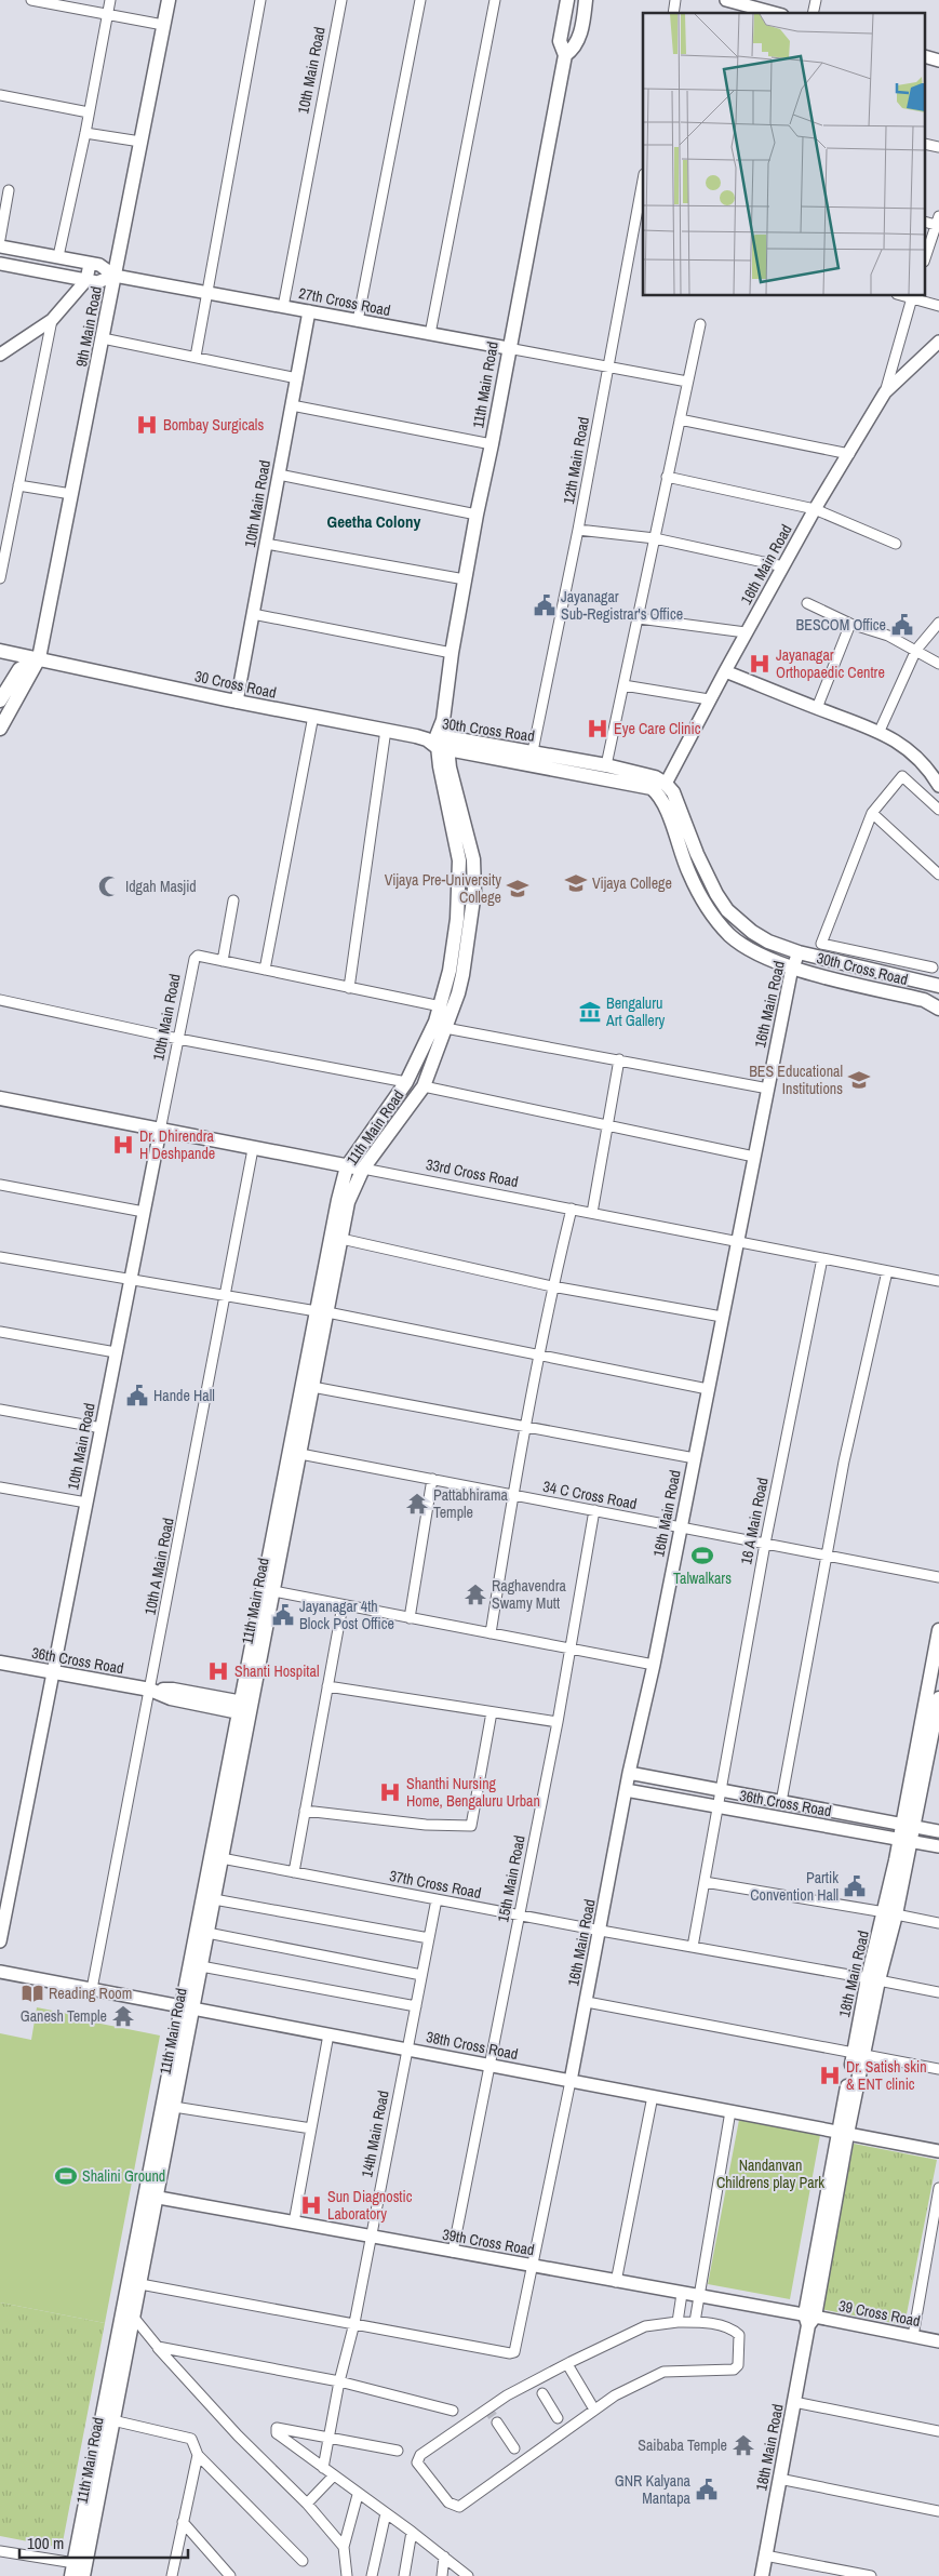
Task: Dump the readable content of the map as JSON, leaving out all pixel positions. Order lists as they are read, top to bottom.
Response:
{
  "streets": {
    "main road": [
      "9th Main Road",
      "11th Main Road",
      "30 Cross Road",
      "30th Cross Road",
      "33rd Cross Road",
      "36th Cross Road",
      "18th Main Road"
    ],
    "street": [
      "10th Main Road",
      "27th Cross Road",
      "12th Main Road",
      "16th Main Road",
      "34 C Cross Road",
      "16 A Main Road",
      "10th A Main Road",
      "15th Main Road",
      "37th Cross Road",
      "38th Cross Road",
      "14th Main Road",
      "39th Cross Road",
      "39 Cross Road"
    ]
  },
  "crossings": [
    ["10th Main Road", "27th Cross Road"],
    ["10th Main Road", "30 Cross Road"],
    ["10th Main Road", "33rd Cross Road"],
    ["10th Main Road", "36th Cross Road"],
    ["27th Cross Road", "9th Main Road"],
    ["27th Cross Road", "11th Main Road"],
    ["27th Cross Road", "12th Main Road"],
    ["9th Main Road", "30 Cross Road"],
    ["11th Main Road", "30 Cross Road"],
    ["11th Main Road", "30th Cross Road"],
    ["11th Main Road", "33rd Cross Road"],
    ["11th Main Road", "34 C Cross Road"],
    ["11th Main Road", "36th Cross Road"],
    ["11th Main Road", "37th Cross Road"],
    ["11th Main Road", "38th Cross Road"],
    ["11th Main Road", "39th Cross Road"],
    ["12th Main Road", "30th Cross Road"],
    ["16th Main Road", "30th Cross Road"],
    ["16th Main Road", "33rd Cross Road"],
    ["16th Main Road", "34 C Cross Road"],
    ["16th Main Road", "36th Cross Road"],
    ["16th Main Road", "37th Cross Road"],
    ["16th Main Road", "38th Cross Road"],
    ["30 Cross Road", "30th Cross Road"],
    ["33rd Cross Road", "16 A Main Road"],
    ["33rd Cross Road", "10th A Main Road"],
    ["34 C Cross Road", "16 A Main Road"],
    ["34 C Cross Road", "15th Main Road"],
    ["16 A Main Road", "36th Cross Road"],
    ["10th A Main Road", "36th Cross Road"],
    ["10th A Main Road", "38th Cross Road"],
    ["36th Cross Road", "18th Main Road"],
    ["15th Main Road", "37th Cross Road"],
    ["15th Main Road", "38th Cross Road"],
    ["15th Main Road", "39th Cross Road"],
    ["37th Cross Road", "18th Main Road"],
    ["37th Cross Road", "14th Main Road"],
    ["18th Main Road", "38th Cross Road"],
    ["18th Main Road", "39th Cross Road"],
    ["18th Main Road", "39 Cross Road"],
    ["38th Cross Road", "14th Main Road"],
    ["14th Main Road", "39th Cross Road"],
    ["39th Cross Road", "39 Cross Road"]
  ],
  "districts": ["Geetha Colony"],
  "parks": ["Nandanvan Childrens play Park"],
  "places": {
    "hospital": [
      "Bombay Surgicals",
      "Jayanagar Orthopaedic Centre",
      "Eye Care Clinic",
      "Dr. Dhirendra H Deshpande",
      "Shanti Hospital",
      "Shanthi Nursing Home, Bengaluru Urban",
      "Dr. Satish skin & ENT clinic",
      "Sun Diagnostic Laboratory"
    ],
    "public building": [
      "Jayanagar Sub-Registrar's Office",
      "BESCOM Office",
      "Hande Hall",
      "Jayanagar 4th Block Post Office",
      "Partik Convention Hall",
      "GNR Kalyana Mantapa"
    ],
    "school or university": ["Vijaya College", "Vijaya Pre-University College", "BES Educational Institutions"],
    "mosque": ["Idgah Masjid"],
    "museum": ["Bengaluru Art Gallery"],
    "temple": [
      "Pattabhirama Temple",
      "Raghavendra Swamy Mutt",
      "Ganesh Temple",
      "Saibaba Temple"
    ],
    "sports": ["Talwalkars", "Shalini Ground"],
    "library": ["Reading Room"]
  },
  "scale_bar": "100 m"
}
